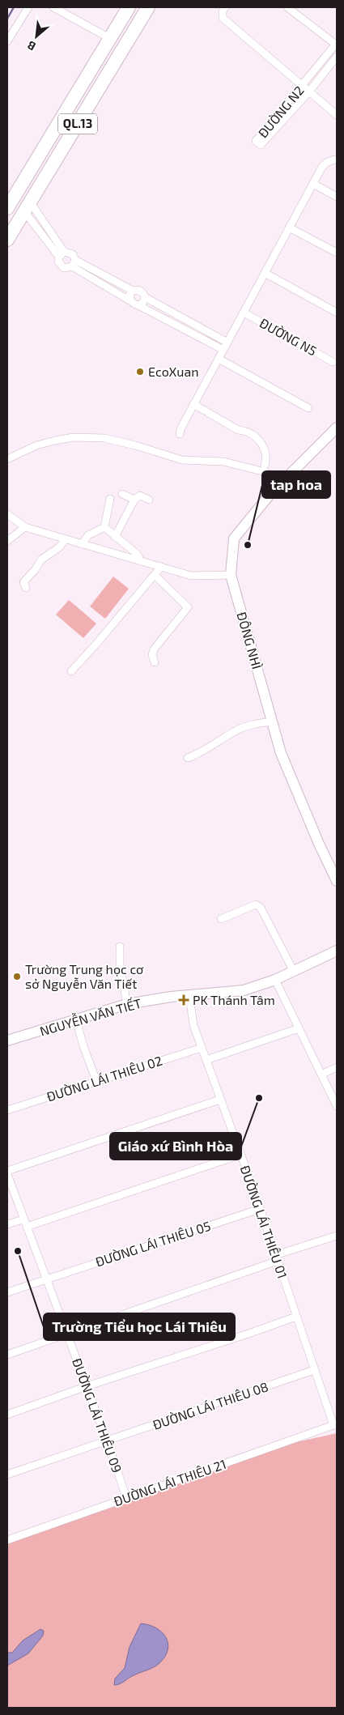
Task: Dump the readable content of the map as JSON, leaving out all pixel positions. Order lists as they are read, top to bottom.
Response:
{
  "streets": {
    "highway": ["QL.13"],
    "street": [
      "ĐƯỜNG N2",
      "ĐƯỜNG N5",
      "ĐÔNG NHÌ",
      "NGUYỄN VĂN TIẾT",
      "ĐƯỜNG LÁI THIÊU 02",
      "ĐƯỜNG LÁI THIÊU 01",
      "ĐƯỜNG LÁI THIÊU 05",
      "ĐƯỜNG LÁI THIÊU 08",
      "ĐƯỜNG LÁI THIÊU 09",
      "ĐƯỜNG LÁI THIÊU 21"
    ]
  },
  "crossings": [
    ["NGUYỄN VĂN TIẾT", "ĐƯỜNG LÁI THIÊU 01"],
    ["ĐƯỜNG LÁI THIÊU 02", "ĐƯỜNG LÁI THIÊU 01"],
    ["ĐƯỜNG LÁI THIÊU 01", "ĐƯỜNG LÁI THIÊU 05"],
    ["ĐƯỜNG LÁI THIÊU 01", "ĐƯỜNG LÁI THIÊU 08"],
    ["ĐƯỜNG LÁI THIÊU 01", "ĐƯỜNG LÁI THIÊU 21"],
    ["ĐƯỜNG LÁI THIÊU 05", "ĐƯỜNG LÁI THIÊU 09"],
    ["ĐƯỜNG LÁI THIÊU 08", "ĐƯỜNG LÁI THIÊU 09"],
    ["ĐƯỜNG LÁI THIÊU 09", "ĐƯỜNG LÁI THIÊU 21"]
  ],
  "places": {
    "other": [
      "EcoXuan",
      "tap hoa",
      "Trường Trung học cơ sở Nguyễn Văn Tiết",
      "Giáo xứ Bình Hòa",
      "Trường Tiểu học Lái Thiêu"
    ],
    "health": ["PK Thánh Tâm"]
  },
  "north": "bottom left"
}
